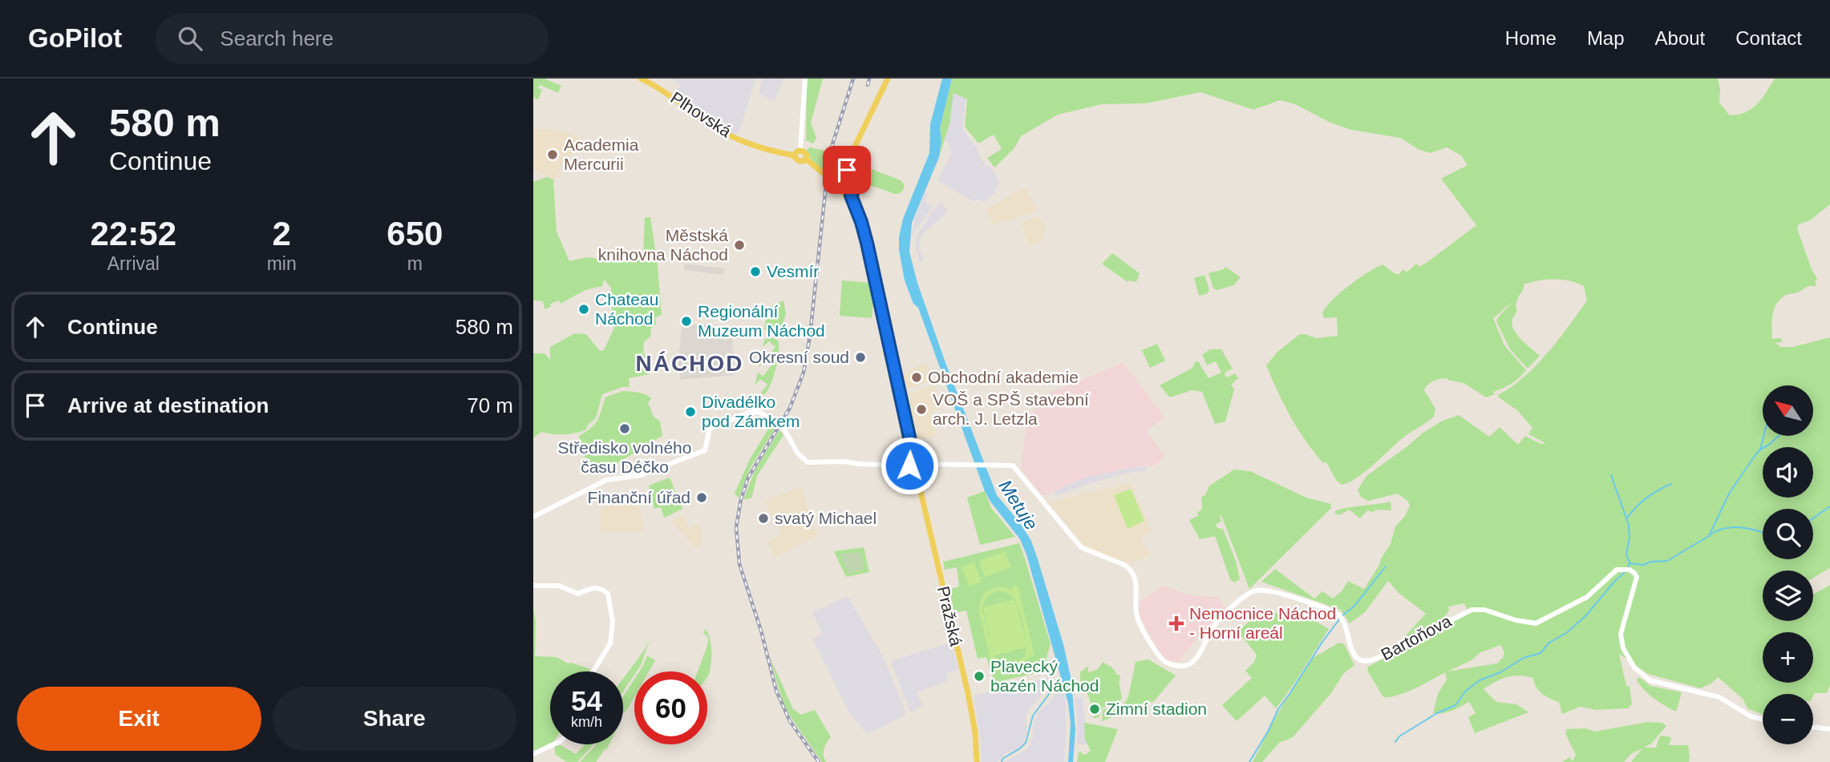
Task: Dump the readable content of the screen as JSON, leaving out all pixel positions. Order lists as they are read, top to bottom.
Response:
{
  "streets": {
    "main road": ["Plhovská", "Pražská"],
    "street": ["Bartoňova"]
  },
  "crossings": [
    ["Pražská", "Bartoňova"]
  ],
  "districts": ["NÁCHOD"],
  "water": ["Metuje"],
  "places": {
    "other": [
      "Academia Mercurii",
      "Městská knihovna Náchod",
      "Vesmír",
      "Chateau Náchod",
      "Regionální Muzeum Náchod",
      "Okresní soud",
      "Obchodní akademie",
      "VOŠ a SPŠ stavební arch. J. Letzla",
      "Divadélko pod Zámkem",
      "Středisko volného času Déčko",
      "Finanční úřad",
      "svatý Michael",
      "Plavecký bazén Náchod",
      "Zimní stadion"
    ],
    "health": ["Nemocnice Náchod - Horní areál"]
  },
  "north": "top left",
  "page": {
    "header": "GoPilot",
    "search": "Search here",
    "nav": [
      "Home",
      "Map",
      "About",
      "Contact"
    ],
    "turn": ["580 m", "Continue"],
    "eta": [
      "22:52",
      "Arrival",
      "2",
      "min",
      "650",
      "m"
    ],
    "list": [
      {
        "name": "Continue",
        "value": "580 m"
      },
      {
        "name": "Arrive at destination",
        "value": "70 m"
      }
    ],
    "map_buttons": ["+", "−"],
    "speed": "54 km/h",
    "limit": "60",
    "buttons": ["Exit", "Share"]
  }
}
